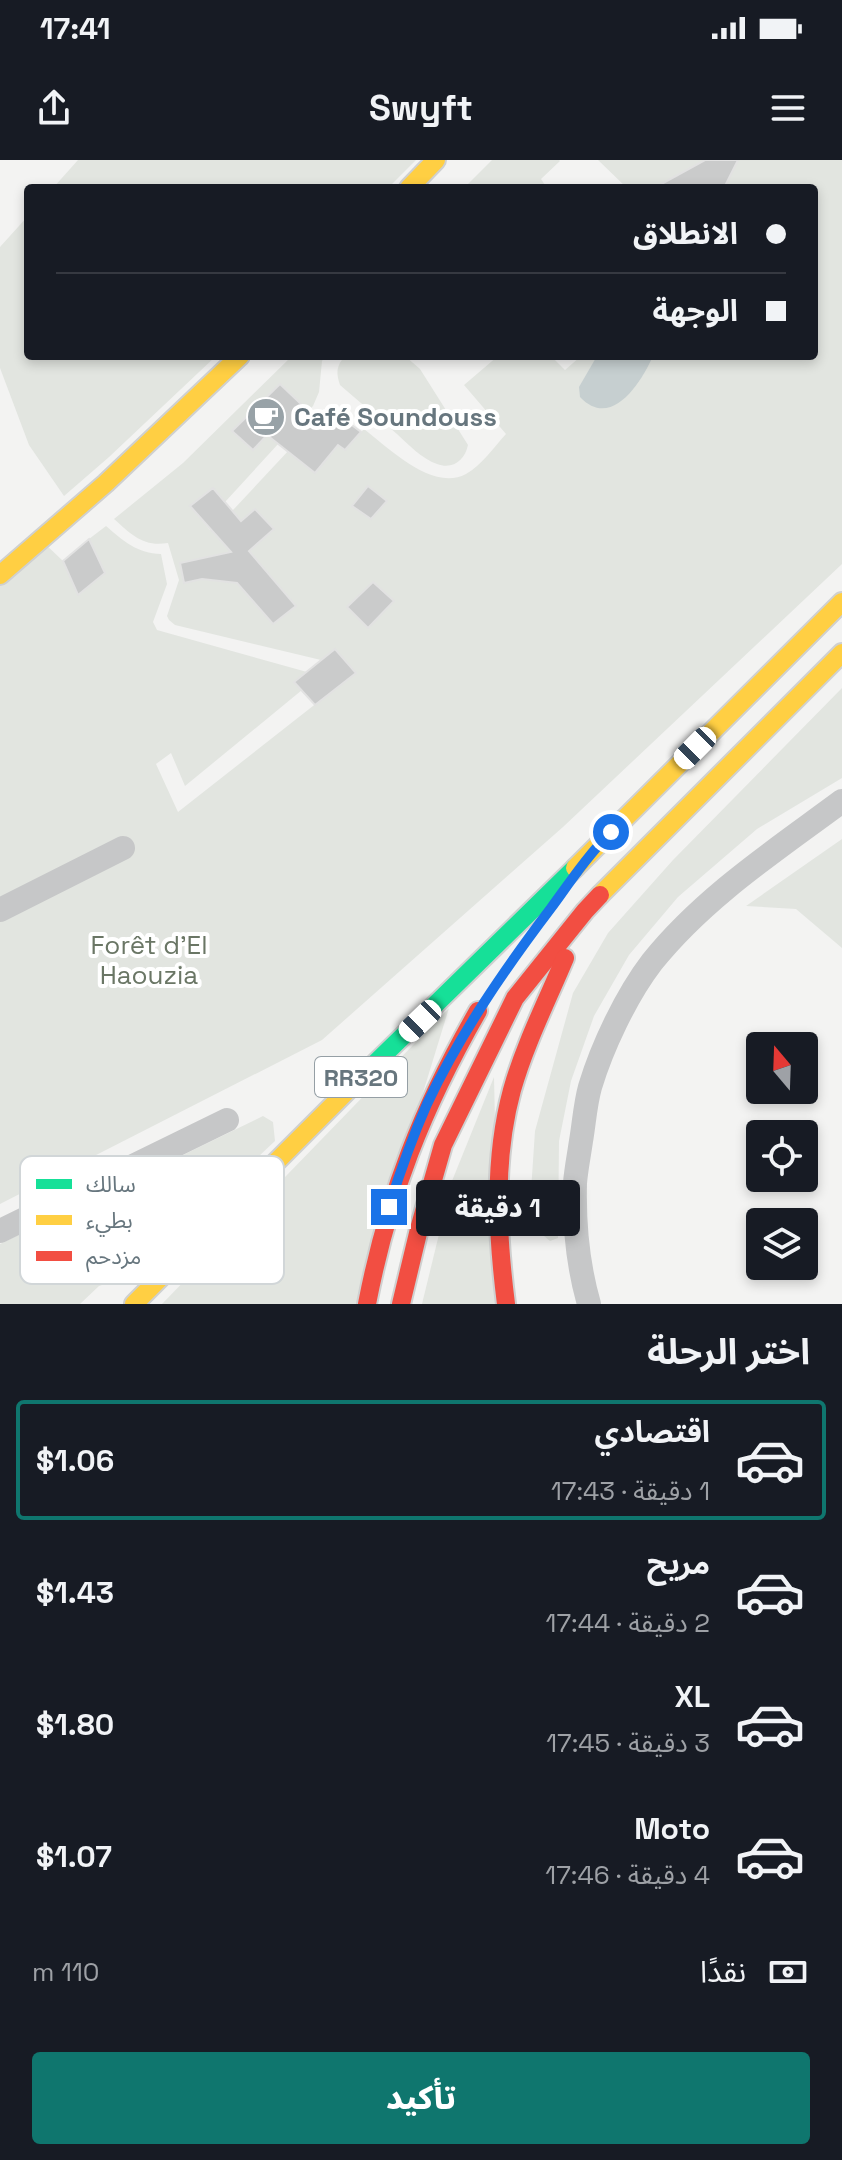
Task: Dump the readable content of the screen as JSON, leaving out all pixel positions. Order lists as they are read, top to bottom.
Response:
{
  "streets": {
    "main road": ["RR320"]
  },
  "parks": ["Forêt d'El Haouzia"],
  "places": {
    "cafe": ["Café Soundouss"]
  },
  "legend": ["سالك", "بطيء", "مزدحم"],
  "north": "top",
  "page": {
    "status": "17:41",
    "header": "Swyft",
    "banner": ["الانطلاق", "الوجهة"],
    "bubble": "1 دقيقة",
    "heading": "اختر الرحلة",
    "list": [
      {
        "name": "اقتصادي",
        "note": "1 دقيقة · 17:43",
        "value": "$1.06"
      },
      {
        "name": "مريح",
        "note": "2 دقيقة · 17:44",
        "value": "$1.43"
      },
      {
        "name": "XL",
        "note": "3 دقيقة · 17:45",
        "value": "$1.80"
      },
      {
        "name": "Moto",
        "note": "4 دقيقة · 17:46",
        "value": "$1.07"
      }
    ],
    "pay": ["نقدًا", "110 m"],
    "buttons": "تأكيد"
  }
}
